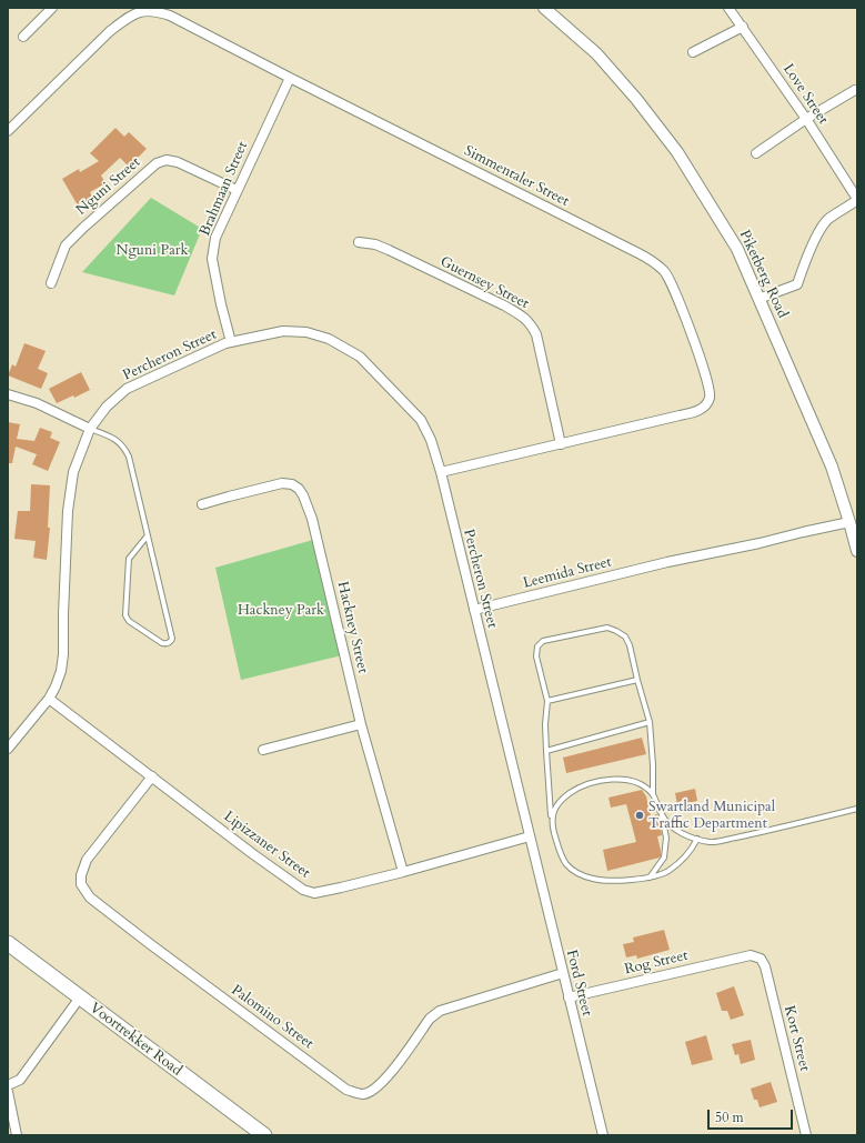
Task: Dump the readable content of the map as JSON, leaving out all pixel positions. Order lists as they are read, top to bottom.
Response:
{
  "streets": {
    "main road": ["Voortrekker Road"],
    "street": [
      "Love Street",
      "Simmentaler Street",
      "Nguni Street",
      "Brahmaan Street",
      "Piketberg Road",
      "Guernsey Street",
      "Percheron Street",
      "Leemida Street",
      "Hackney Street",
      "Lipizzaner Street",
      "Rog Street",
      "Ford Street",
      "Palomino Street",
      "Kort Street"
    ]
  },
  "crossings": [
    ["Simmentaler Street", "Brahmaan Street"],
    ["Simmentaler Street", "Guernsey Street"],
    ["Simmentaler Street", "Percheron Street"],
    ["Nguni Street", "Brahmaan Street"],
    ["Brahmaan Street", "Percheron Street"],
    ["Piketberg Road", "Leemida Street"],
    ["Percheron Street", "Leemida Street"],
    ["Percheron Street", "Lipizzaner Street"],
    ["Percheron Street", "Ford Street"],
    ["Hackney Street", "Lipizzaner Street"],
    ["Lipizzaner Street", "Ford Street"],
    ["Lipizzaner Street", "Palomino Street"],
    ["Rog Street", "Ford Street"],
    ["Rog Street", "Kort Street"],
    ["Ford Street", "Palomino Street"]
  ],
  "parks": ["Nguni Park", "Hackney Park"],
  "places": ["Swartland Municipal Traffic Department"],
  "scale_bar": "50 m"
}
